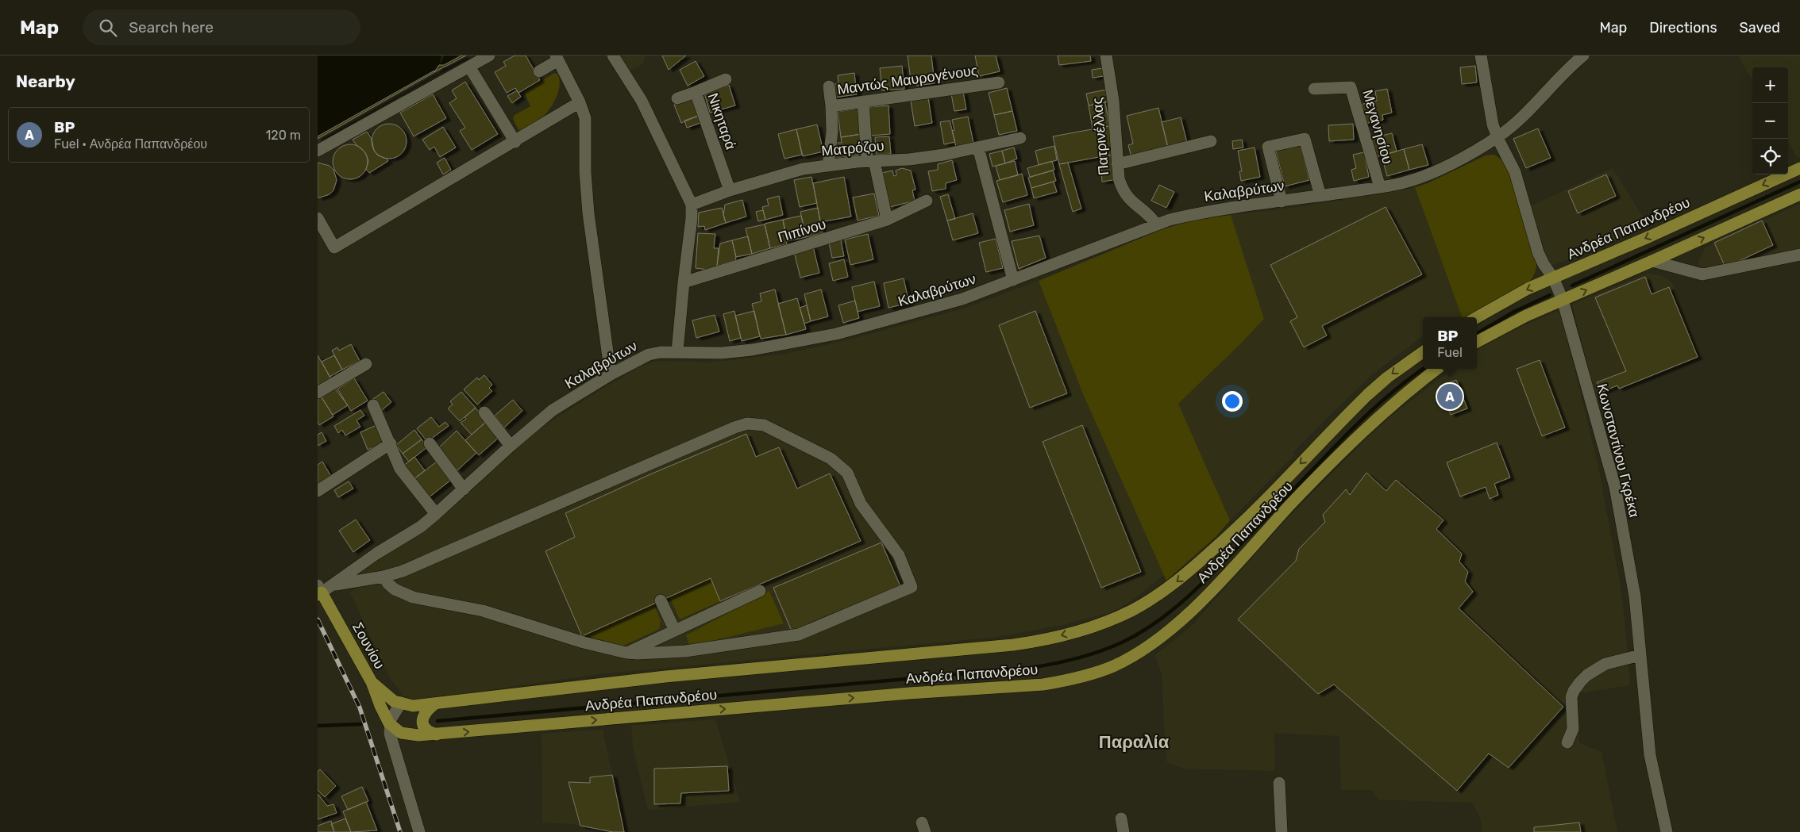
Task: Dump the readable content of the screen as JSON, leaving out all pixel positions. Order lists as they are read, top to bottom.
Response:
{
  "streets": {
    "main road": ["Ανδρέα Παπανδρέου", "Σουνίου"],
    "street": [
      "Μαντώς Μαυρογένους",
      "Νικηταρά",
      "Μεγανησίου",
      "Πατρινέλλας",
      "Ματρόζου",
      "Καλαβρύτων",
      "Πιπίνου",
      "Κωνσταντίνου Γκρέκα"
    ]
  },
  "crossings": [
    ["Μαντώς Μαυρογένους", "Ματρόζου"],
    ["Νικηταρά", "Ματρόζου"],
    ["Μεγανησίου", "Καλαβρύτων"],
    ["Πατρινέλλας", "Καλαβρύτων"],
    ["Καλαβρύτων", "Κωνσταντίνου Γκρέκα"],
    ["Καλαβρύτων", "Σουνίου"],
    ["Ανδρέα Παπανδρέου", "Κωνσταντίνου Γκρέκα"],
    ["Ανδρέα Παπανδρέου", "Σουνίου"]
  ],
  "districts": ["Παραλία"],
  "page": {
    "header": "Map",
    "search": "Search here",
    "nav": ["Map", "Directions", "Saved"],
    "heading": "Nearby",
    "map_buttons": ["+", "−"],
    "list": [
      {
        "mark": "A",
        "name": "BP",
        "note": "Fuel · Ανδρέα Παπανδρέου",
        "value": "120 m"
      }
    ],
    "popup": ["BP", "Fuel"],
    "pins": "A"
  }
}
